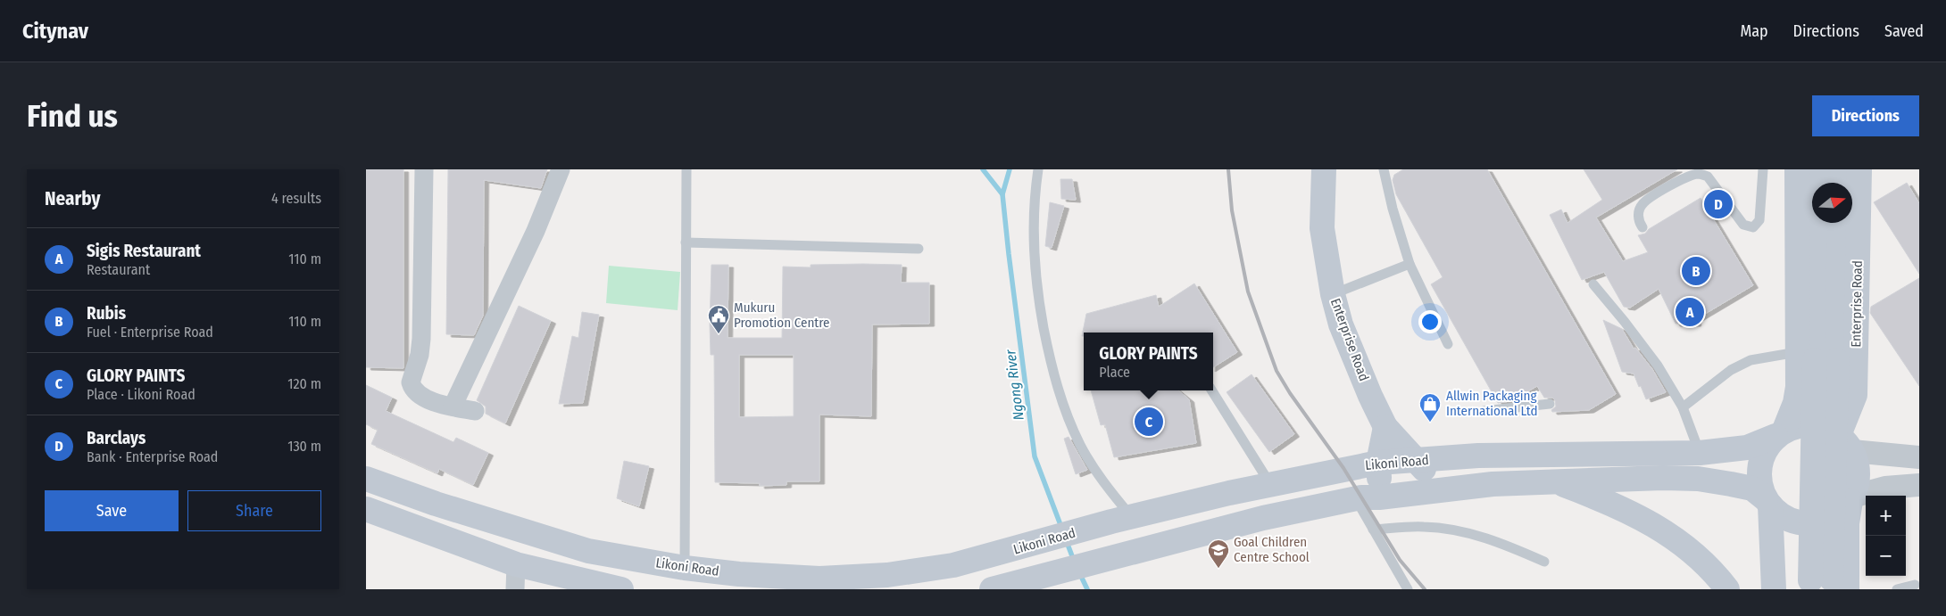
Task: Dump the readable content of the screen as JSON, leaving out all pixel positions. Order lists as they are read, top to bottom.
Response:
{
  "streets": {
    "main road": ["Enterprise Road", "Likoni Road"]
  },
  "crossings": [
    ["Enterprise Road", "Likoni Road"]
  ],
  "water": ["Ngong River"],
  "places": {
    "public building": ["Mukuru Promotion Centre"],
    "shop": ["Allwin Packaging International Ltd"],
    "school or university": ["Goal Children Centre School"]
  },
  "north": "right",
  "page": {
    "header": "Citynav",
    "nav": ["Map", "Directions", "Saved"],
    "buttons": [
      "Directions",
      ["Save", "Share"]
    ],
    "title": "Find us",
    "heading": ["Nearby", "4 results"],
    "pins": [
      "D",
      "B",
      "A",
      "C"
    ],
    "list": [
      {
        "mark": "A",
        "name": "Sigis Restaurant",
        "note": "Restaurant",
        "value": "110 m"
      },
      {
        "mark": "B",
        "name": "Rubis",
        "note": "Fuel · Enterprise Road",
        "value": "110 m"
      },
      {
        "mark": "C",
        "name": "GLORY PAINTS",
        "note": "Place · Likoni Road",
        "value": "120 m"
      },
      {
        "mark": "D",
        "name": "Barclays",
        "note": "Bank · Enterprise Road",
        "value": "130 m"
      }
    ],
    "popup": ["GLORY PAINTS", "Place"],
    "map_buttons": ["+", "−"]
  }
}
